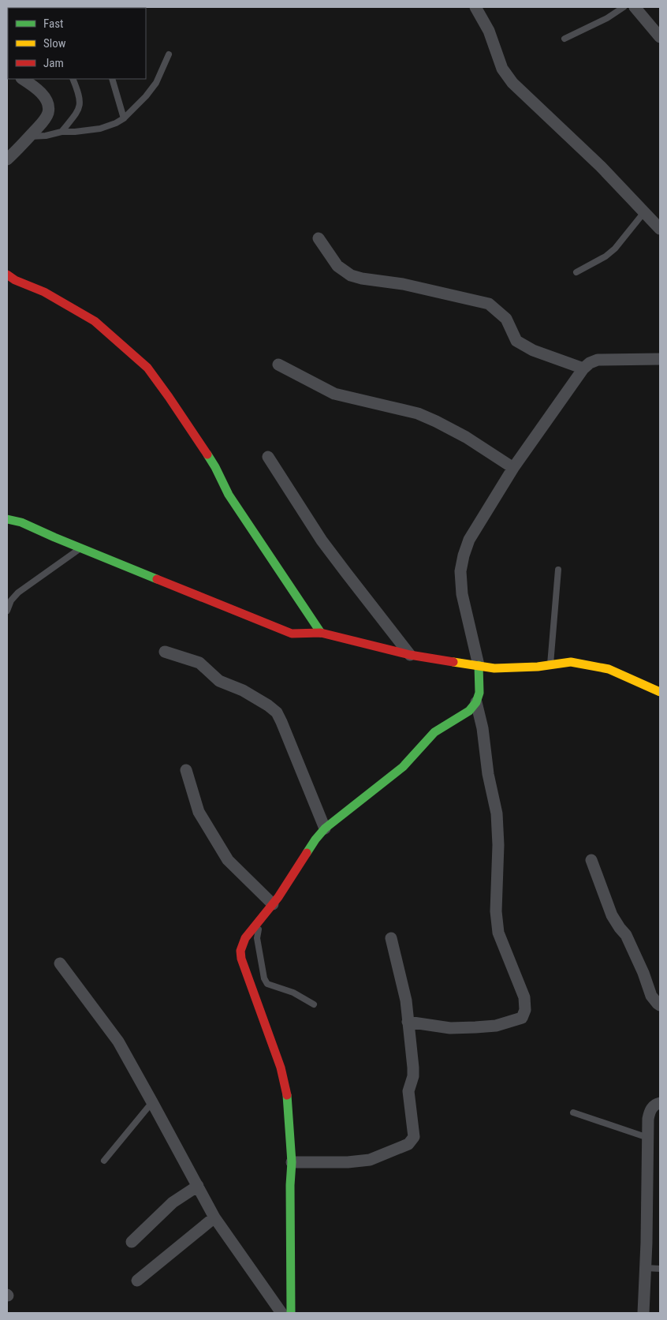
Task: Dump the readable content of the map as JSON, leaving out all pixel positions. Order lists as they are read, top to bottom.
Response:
{
  "legend": ["Fast", "Slow", "Jam"]
}
